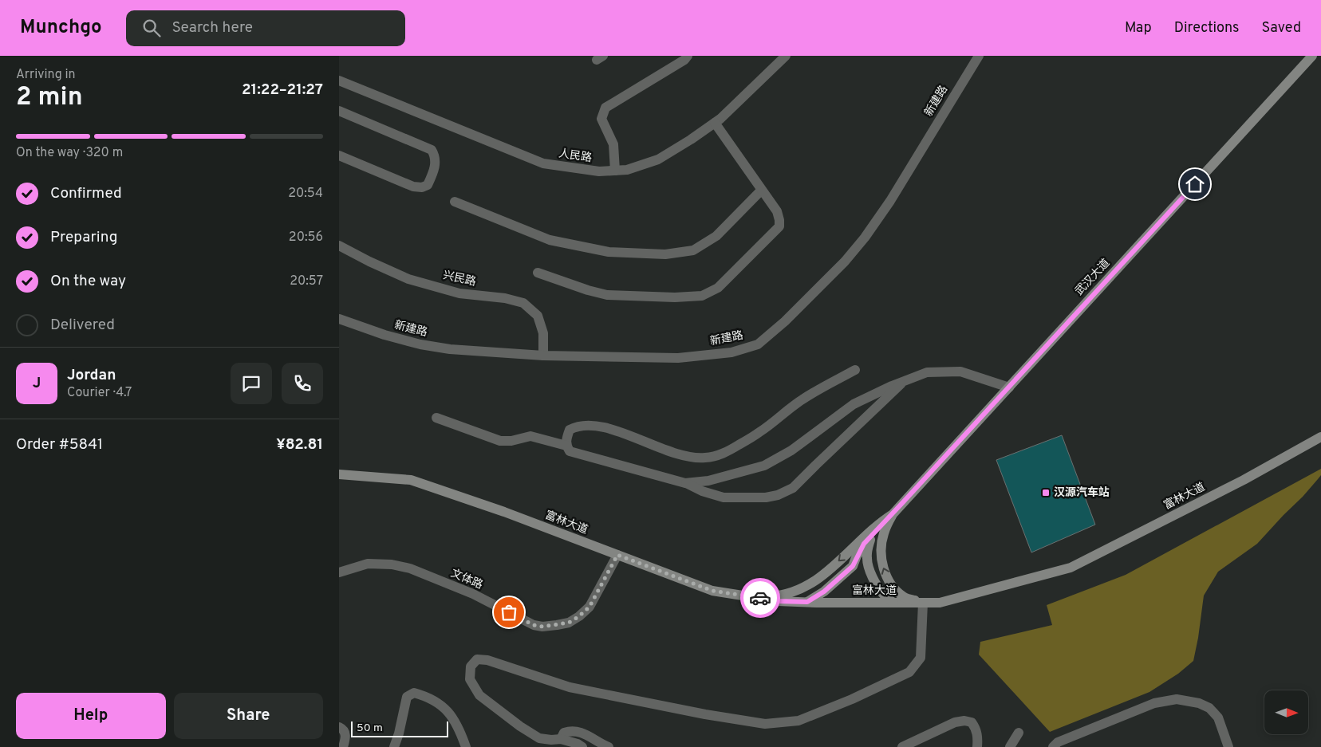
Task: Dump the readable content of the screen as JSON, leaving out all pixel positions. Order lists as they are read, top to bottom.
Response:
{
  "streets": {
    "main road": ["武汉大道", "富林大道"],
    "street": [
      "新建路",
      "人民路",
      "兴民路",
      "文体路"
    ]
  },
  "crossings": [
    ["新建路", "兴民路"],
    ["富林大道", "文体路"]
  ],
  "places": {
    "transit": ["汉源汽车站"]
  },
  "scale_bar": "50 m",
  "north": "right",
  "page": {
    "header": "Munchgo",
    "search": "Search here",
    "nav": ["Map", "Directions", "Saved"],
    "heading": ["2 min", "Arriving in", "21:22–21:27"],
    "panel": [
      "Jordan",
      "Courier · 4.7",
      "Order #5841",
      "¥82.81"
    ],
    "bar": "On the way · 320 m",
    "list": [
      ["Confirmed", "20:54"],
      ["Preparing", "20:56"],
      ["On the way", "20:57"],
      "Delivered"
    ],
    "round": "J",
    "buttons": ["Help", "Share"],
    "scale": "50 m"
  }
}
